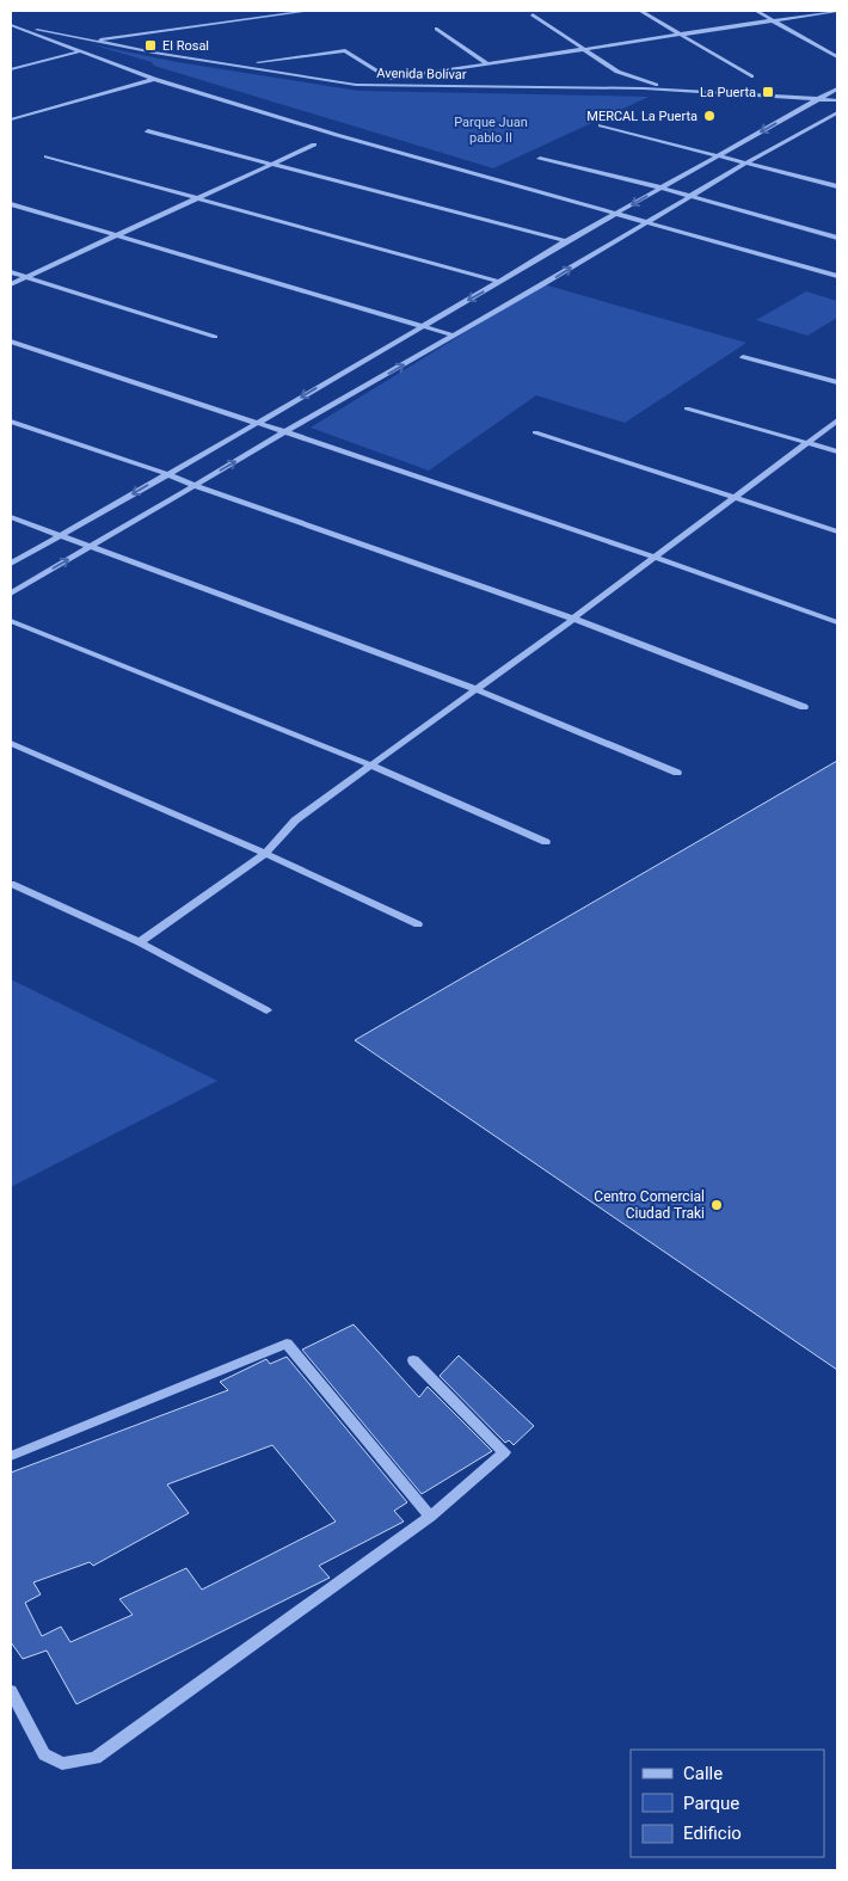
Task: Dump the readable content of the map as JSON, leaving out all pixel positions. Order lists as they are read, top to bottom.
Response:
{
  "streets": {
    "street": ["Avenida Bolívar"]
  },
  "parks": ["Parque Juan pablo II"],
  "places": {
    "transit": ["El Rosal", "La Puerta"],
    "other": ["MERCAL La Puerta", "Centro Comercial Ciudad Traki"]
  },
  "legend": ["Calle", "Parque", "Edificio"]
}
